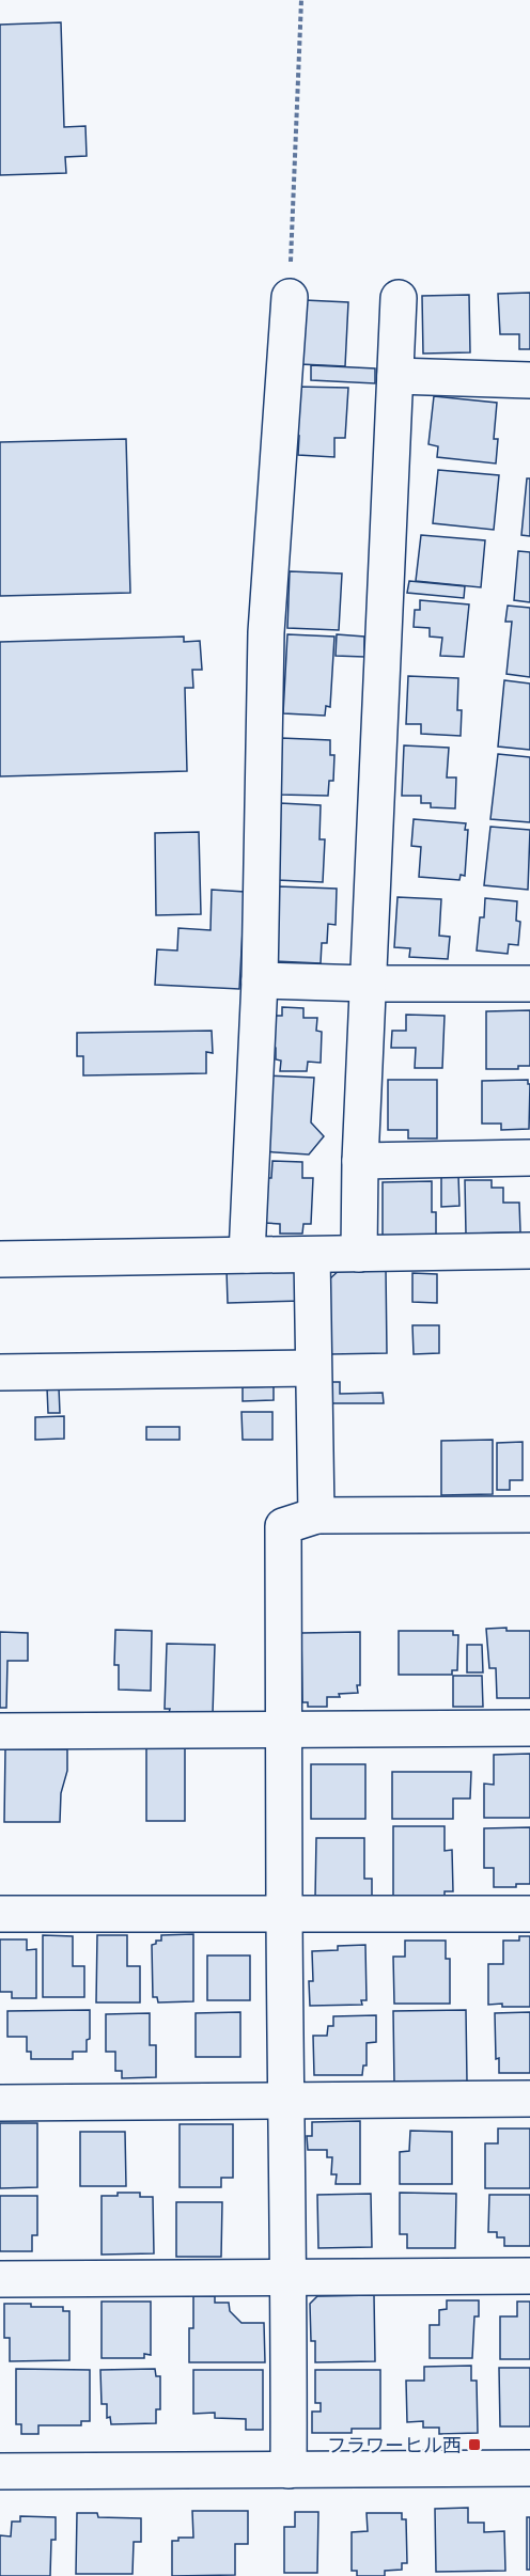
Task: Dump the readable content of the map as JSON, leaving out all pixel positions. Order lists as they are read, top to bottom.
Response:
{
  "places": {
    "transit": ["フラワーヒル西"]
  }
}
